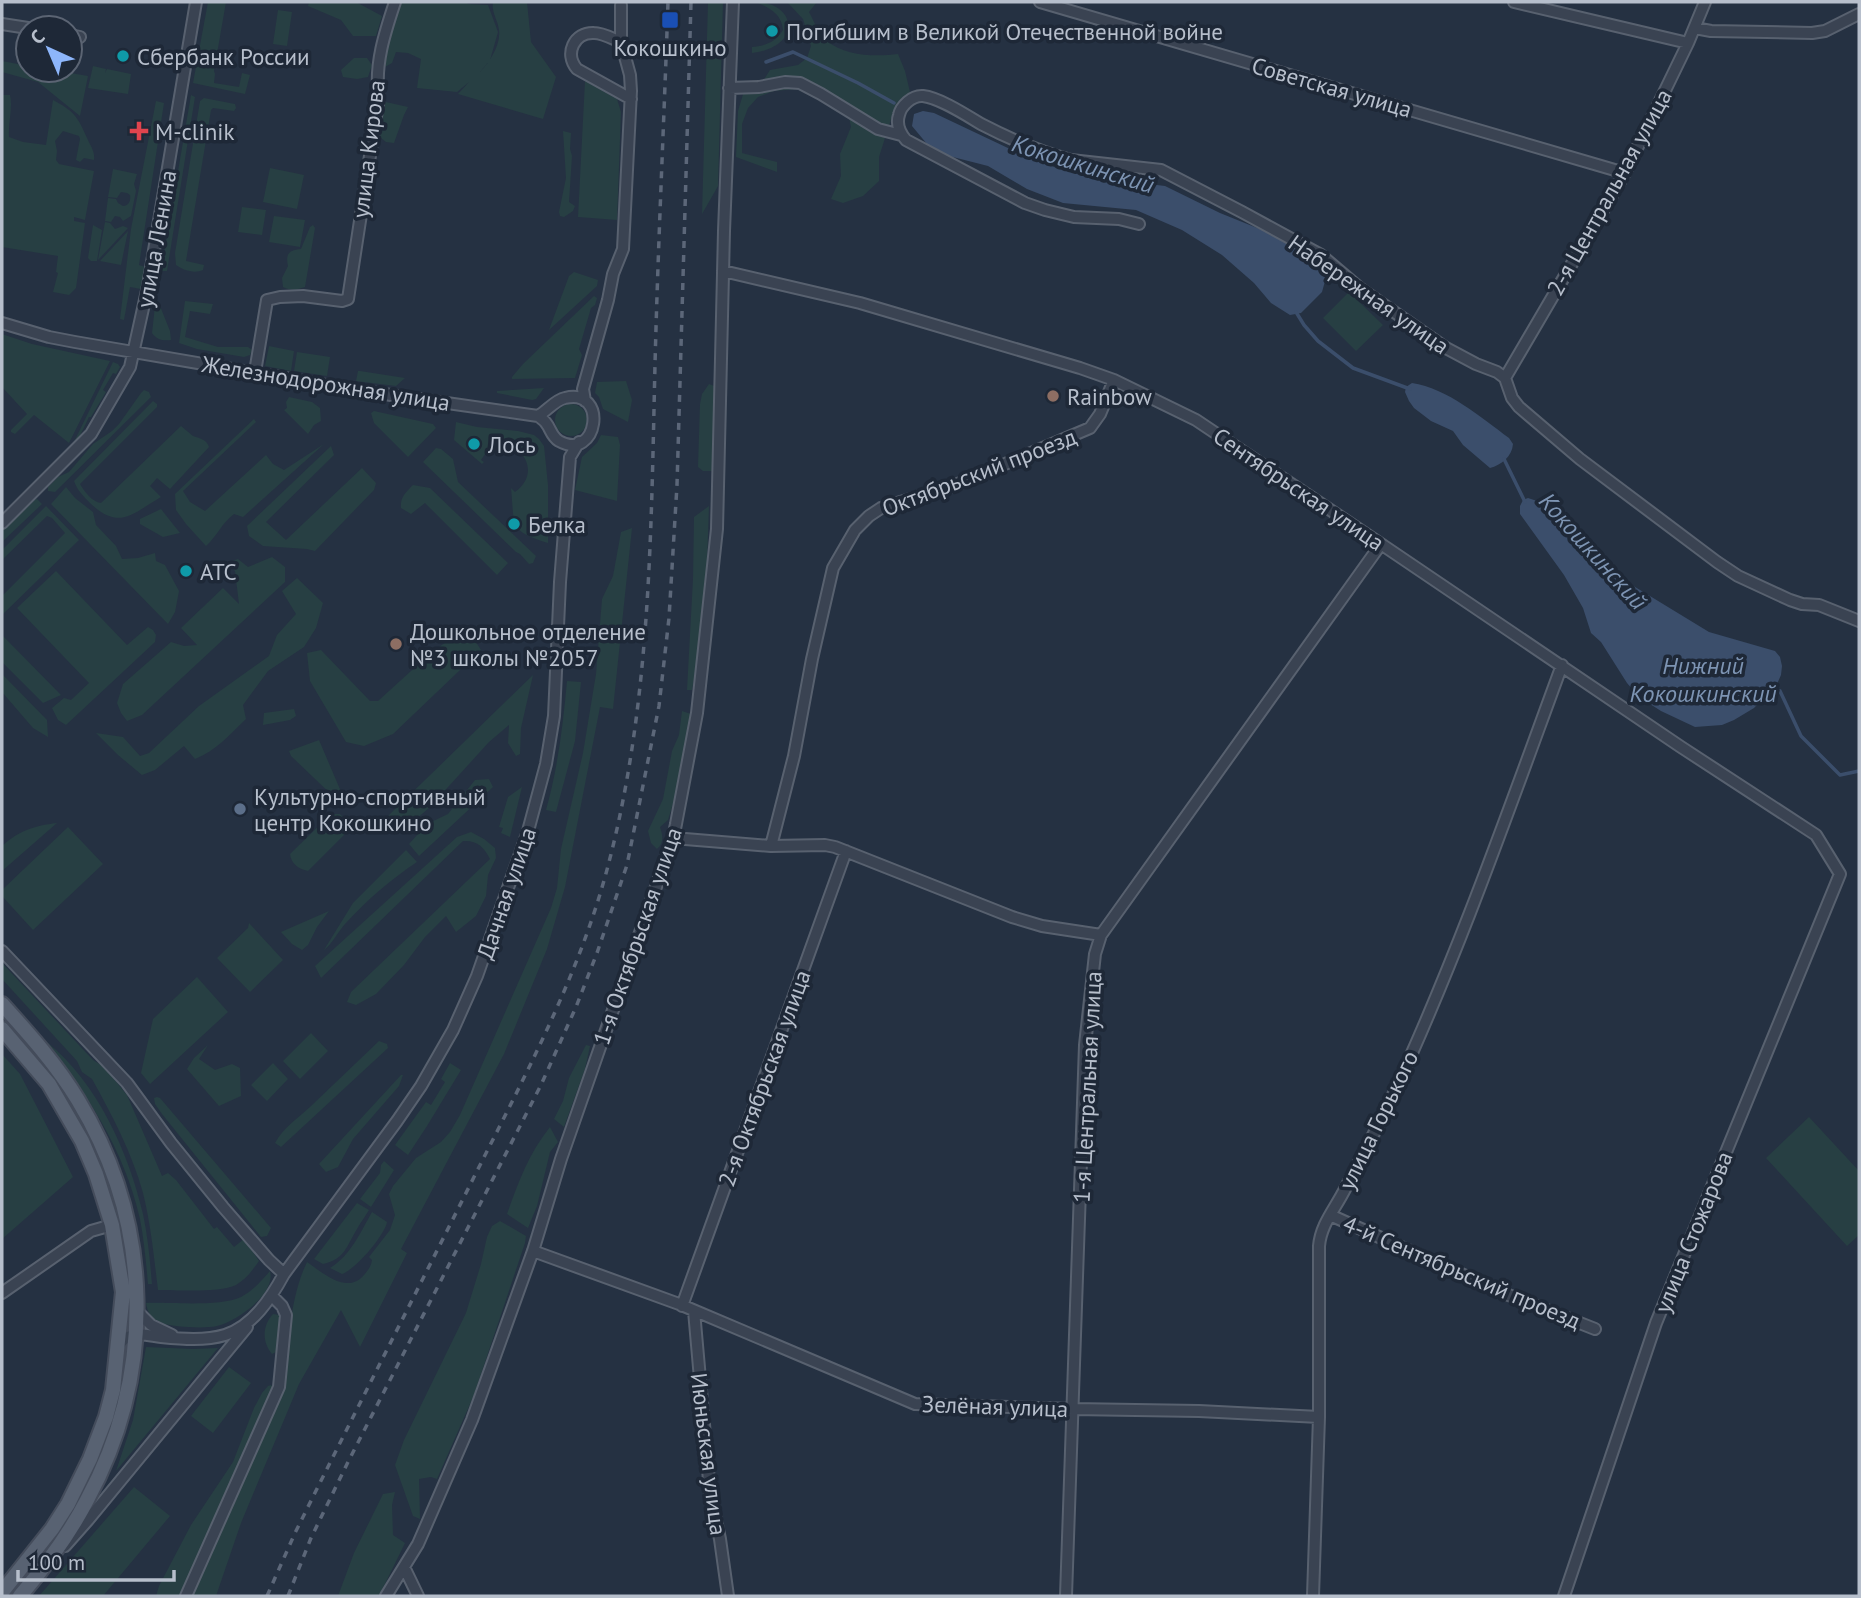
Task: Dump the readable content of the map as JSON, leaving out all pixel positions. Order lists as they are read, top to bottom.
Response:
{
  "streets": {
    "street": [
      "Советская улица",
      "улица Кирова",
      "2-я Центральная улица",
      "улица Ленина",
      "Набережная улица",
      "Железнодорожная улица",
      "Октябрьский проезд",
      "Сентябрьская улица",
      "Дачная улица",
      "1-я Октябрьская улица",
      "2-я Октябрьская улица",
      "1-я Центральная улица",
      "улица Горького",
      "улица Стожарова",
      "4-й Сентябрьский проезд",
      "Зелёная улица",
      "Июньская улица"
    ]
  },
  "crossings": [
    ["Советская улица", "2-я Центральная улица"],
    ["улица Кирова", "Железнодорожная улица"],
    ["2-я Центральная улица", "Набережная улица"],
    ["улица Ленина", "Железнодорожная улица"],
    ["Октябрьский проезд", "Сентябрьская улица"],
    ["Сентябрьская улица", "1-я Октябрьская улица"],
    ["Сентябрьская улица", "1-я Центральная улица"],
    ["Сентябрьская улица", "улица Горького"],
    ["Сентябрьская улица", "улица Стожарова"],
    ["1-я Октябрьская улица", "Зелёная улица"],
    ["2-я Октябрьская улица", "Зелёная улица"],
    ["1-я Центральная улица", "Зелёная улица"],
    ["улица Горького", "4-й Сентябрьский проезд"],
    ["улица Горького", "Зелёная улица"],
    ["Зелёная улица", "Июньская улица"]
  ],
  "water": ["Кокошкинский", "Нижний Кокошкинский"],
  "places": {
    "transit": ["Кокошкино"],
    "other": [
      "Погибшим в Великой Отечественной войне",
      "Сбербанк России",
      "Rainbow",
      "Лось",
      "Белка",
      "АТС",
      "Дошкольное отделение №3 школы №2057",
      "Культурно-спортивный центр Кокошкино"
    ],
    "health": ["M-clinik"]
  },
  "scale_bar": "100 m",
  "north": "top left"
}
